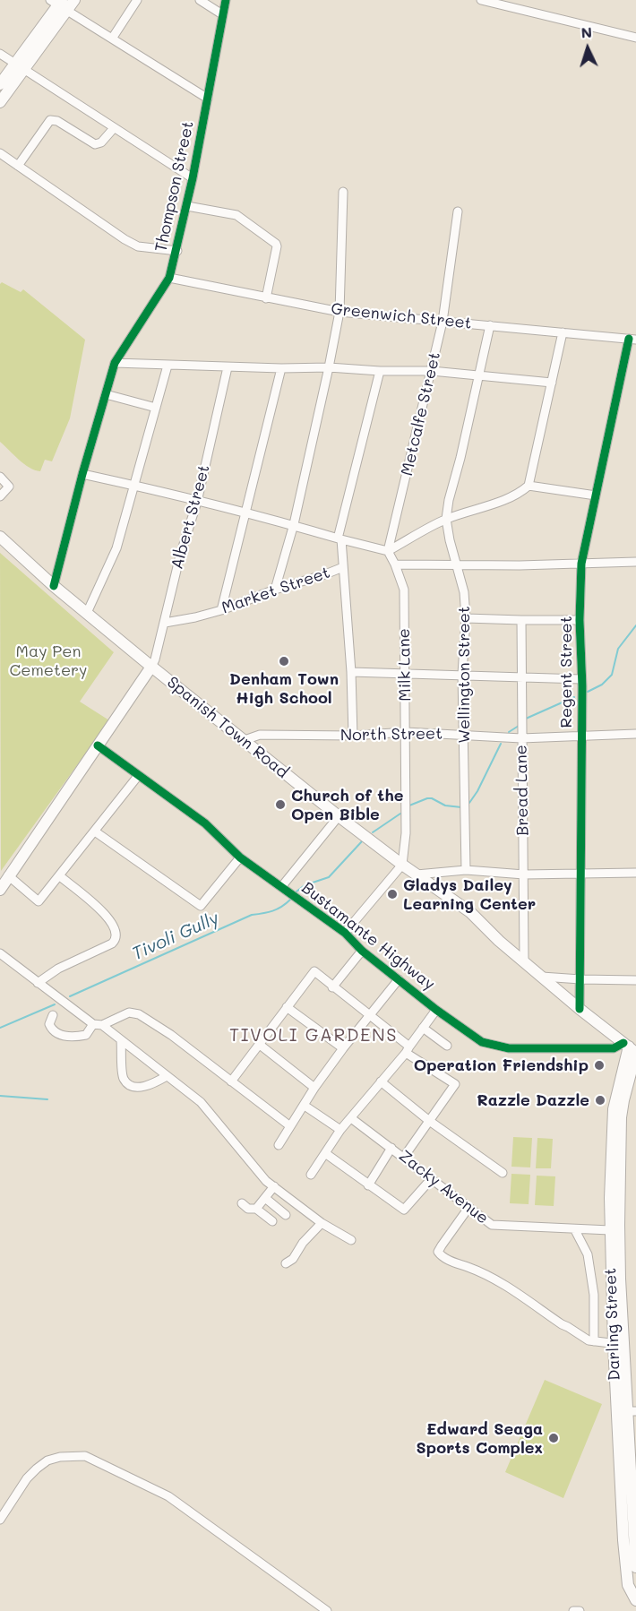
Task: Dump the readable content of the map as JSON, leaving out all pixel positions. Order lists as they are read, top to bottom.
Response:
{
  "streets": {
    "street": [
      "Thompson Street",
      "Greenwich Street",
      "Metcalfe Street",
      "Albert Street",
      "Market Street",
      "Milk Lane",
      "Regent Street",
      "Wellington Street",
      "Spanish Town Road",
      "North Street",
      "Bread Lane",
      "Bustamante Highway",
      "Zacky Avenue",
      "Darling Street"
    ]
  },
  "crossings": [
    ["Thompson Street", "Greenwich Street"],
    ["Thompson Street", "Spanish Town Road"],
    ["Greenwich Street", "Metcalfe Street"],
    ["Greenwich Street", "Regent Street"],
    ["Greenwich Street", "Wellington Street"],
    ["Metcalfe Street", "Milk Lane"],
    ["Albert Street", "Market Street"],
    ["Albert Street", "Spanish Town Road"],
    ["Milk Lane", "Spanish Town Road"],
    ["Milk Lane", "North Street"],
    ["Regent Street", "Spanish Town Road"],
    ["Regent Street", "North Street"],
    ["Wellington Street", "North Street"],
    ["Spanish Town Road", "North Street"],
    ["Spanish Town Road", "Bread Lane"],
    ["Spanish Town Road", "Bustamante Highway"],
    ["Spanish Town Road", "Darling Street"],
    ["North Street", "Bread Lane"],
    ["Bustamante Highway", "Darling Street"],
    ["Zacky Avenue", "Darling Street"]
  ],
  "districts": ["TIVOLI GARDENS"],
  "water": ["Tivoli Gully"],
  "parks": ["May Pen Cemetery"],
  "places": [
    "Denham Town High School",
    "Church of the Open Bible",
    "Gladys Dailey Learning Center",
    "Operation Friendship",
    "Razzle Dazzle",
    "Edward Seaga Sports Complex"
  ],
  "north": "top"
}
